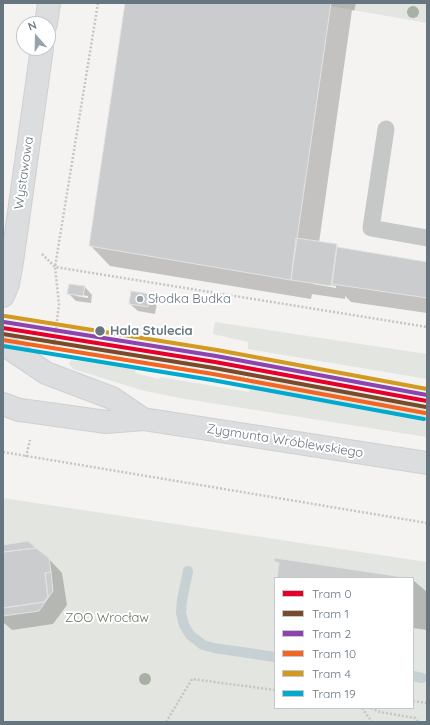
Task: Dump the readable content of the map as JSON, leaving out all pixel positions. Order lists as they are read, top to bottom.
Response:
{
  "streets": {
    "main road": ["Wystawowa", "Zygmunta Wróblewskiego"]
  },
  "parks": ["ZOO Wrocław"],
  "places": ["Słodka Budka", "Hala Stulecia"],
  "lines": [
    "tram line 4",
    "tram line 2",
    "tram line 0",
    "tram line 1",
    "tram line 10",
    "tram line 19"
  ],
  "legend": [
    "Tram 0",
    "Tram 1",
    "Tram 2",
    "Tram 10",
    "Tram 4",
    "Tram 19"
  ],
  "north": "top"
}
